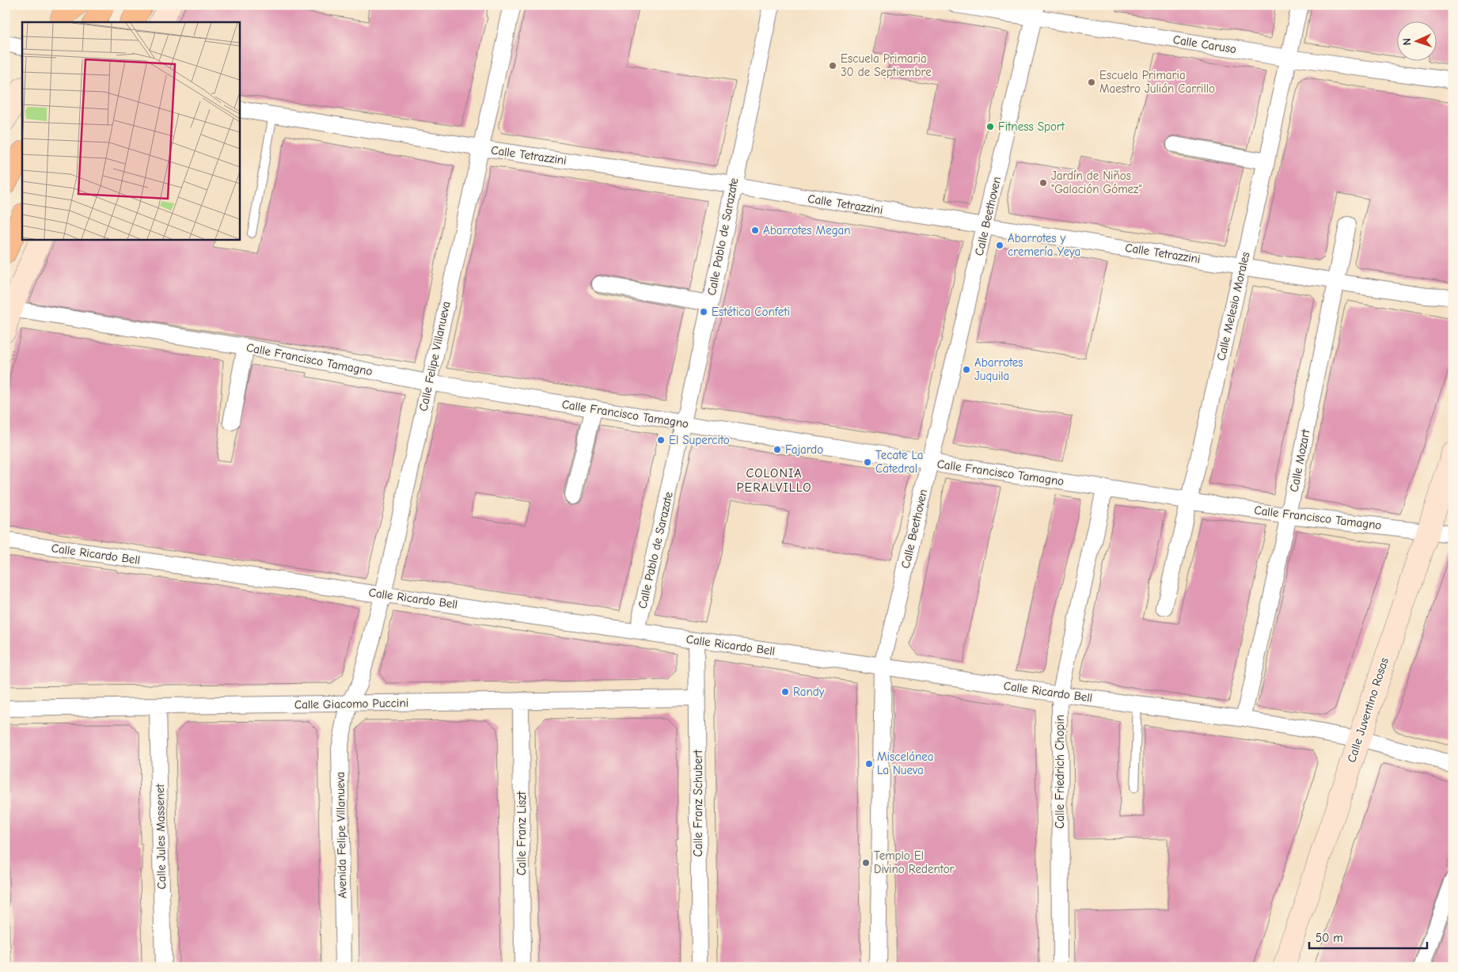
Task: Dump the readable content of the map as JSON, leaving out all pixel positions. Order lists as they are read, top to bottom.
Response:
{
  "streets": {
    "street": [
      "Calle Caruso",
      "Calle Tetrazzini",
      "Calle Beethoven",
      "Calle Pablo de Sarazate",
      "Calle Melesio Morales",
      "Calle Felipe Villanueva",
      "Calle Francisco Tamagno",
      "Calle Mozart",
      "Calle Ricardo Bell",
      "Calle Giacomo Puccini",
      "Calle Juventino Rosas",
      "Calle Friedrich Chopin",
      "Calle Franz Schubert",
      "Calle Franz Liszt",
      "Avenida Felipe Villanueva",
      "Calle Jules Massenet"
    ]
  },
  "crossings": [
    ["Calle Caruso", "Calle Beethoven"],
    ["Calle Caruso", "Calle Melesio Morales"],
    ["Calle Tetrazzini", "Calle Beethoven"],
    ["Calle Tetrazzini", "Calle Pablo de Sarazate"],
    ["Calle Tetrazzini", "Calle Melesio Morales"],
    ["Calle Tetrazzini", "Calle Felipe Villanueva"],
    ["Calle Tetrazzini", "Calle Mozart"],
    ["Calle Beethoven", "Calle Francisco Tamagno"],
    ["Calle Beethoven", "Calle Ricardo Bell"],
    ["Calle Pablo de Sarazate", "Calle Francisco Tamagno"],
    ["Calle Pablo de Sarazate", "Calle Ricardo Bell"],
    ["Calle Melesio Morales", "Calle Francisco Tamagno"],
    ["Calle Felipe Villanueva", "Calle Francisco Tamagno"],
    ["Calle Felipe Villanueva", "Calle Ricardo Bell"],
    ["Calle Felipe Villanueva", "Calle Giacomo Puccini"],
    ["Calle Felipe Villanueva", "Avenida Felipe Villanueva"],
    ["Calle Francisco Tamagno", "Calle Mozart"],
    ["Calle Francisco Tamagno", "Calle Juventino Rosas"],
    ["Calle Francisco Tamagno", "Calle Friedrich Chopin"],
    ["Calle Mozart", "Calle Ricardo Bell"],
    ["Calle Ricardo Bell", "Calle Juventino Rosas"],
    ["Calle Ricardo Bell", "Calle Friedrich Chopin"],
    ["Calle Ricardo Bell", "Calle Franz Schubert"],
    ["Calle Giacomo Puccini", "Calle Franz Schubert"],
    ["Calle Giacomo Puccini", "Calle Franz Liszt"],
    ["Calle Giacomo Puccini", "Avenida Felipe Villanueva"],
    ["Calle Giacomo Puccini", "Calle Jules Massenet"]
  ],
  "districts": ["COLONIA PERALVILLO"],
  "places": [
    "Escuela Primaria 30 de Septiembre",
    "Escuela Primaria Maestro Julián Carrillo",
    "Fitness Sport",
    "Jardín de Niños \"Galación Gómez\"",
    "Abarrotes Megan",
    "Abarrotes y cremería Yeya",
    "Estética Confeti",
    "Abarrotes Juquila",
    "El Supercito",
    "Fajardo",
    "Tecate La Catedral",
    "Randy",
    "Miscelánea La Nueva",
    "Templo El Divino Redentor"
  ],
  "scale_bar": "50 m",
  "north": "left"
}
